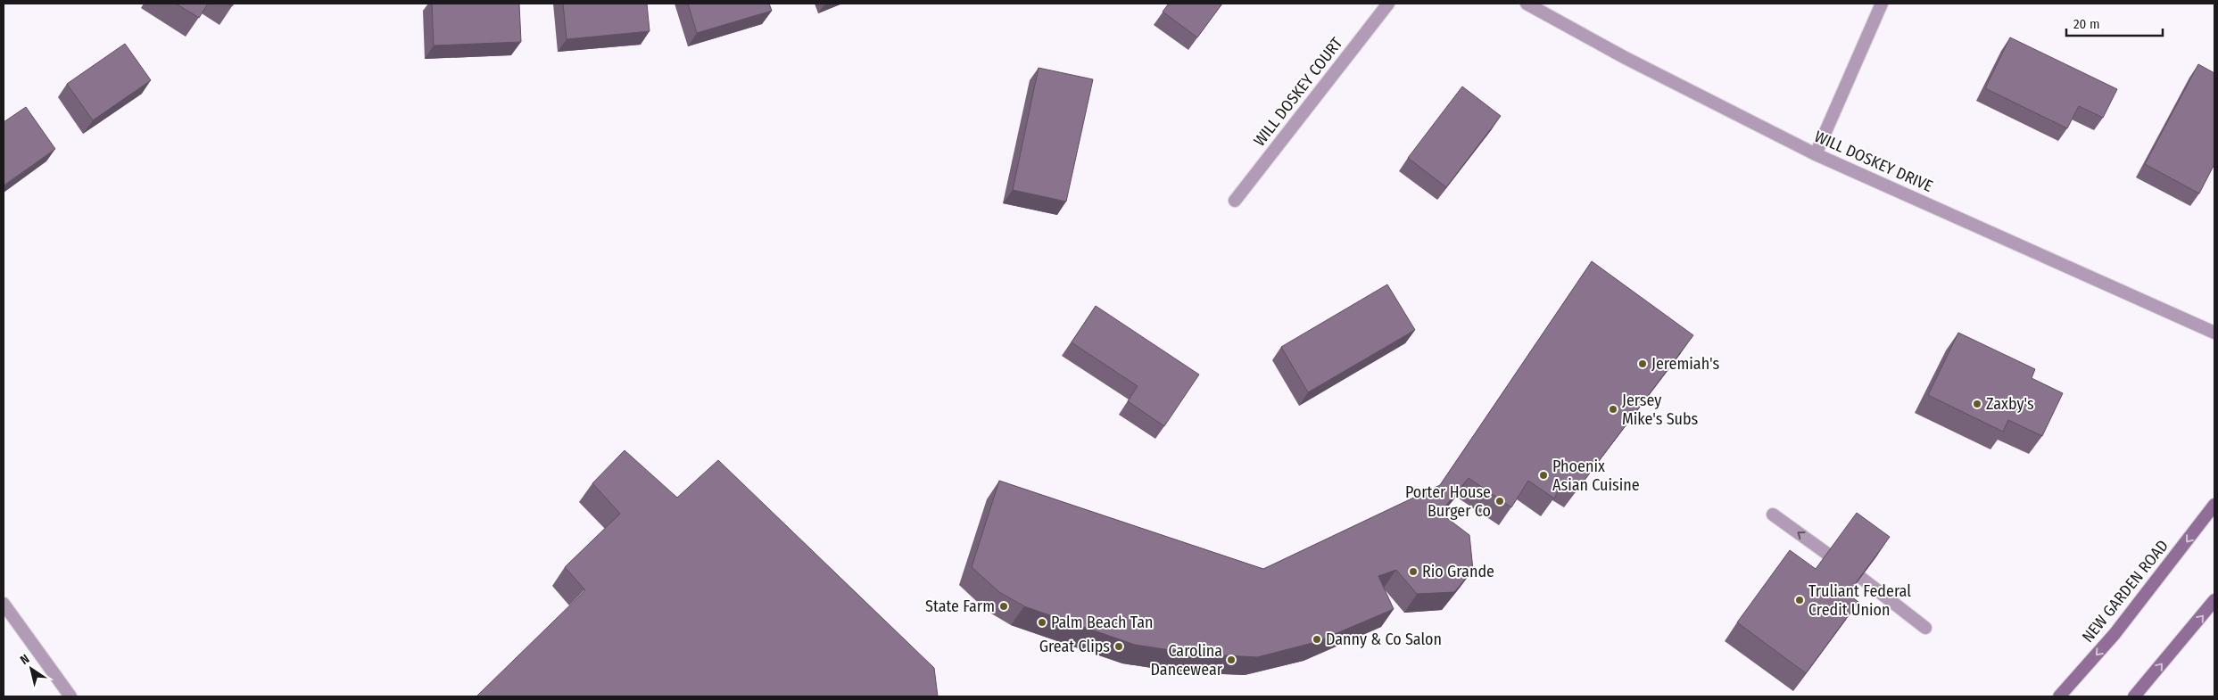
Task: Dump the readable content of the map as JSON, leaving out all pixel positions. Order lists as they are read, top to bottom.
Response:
{
  "streets": {
    "main road": ["NEW GARDEN ROAD"],
    "street": ["WILL DOSKEY COURT", "WILL DOSKEY DRIVE"]
  },
  "places": [
    "Jeremiah's",
    "Zaxby's",
    "Jersey Mike's Subs",
    "Phoenix Asian Cuisine",
    "Porter House Burger Co",
    "Rio Grande",
    "Truliant Federal Credit Union",
    "State Farm",
    "Palm Beach Tan",
    "Danny & Co Salon",
    "Great Clips",
    "Carolina Dancewear"
  ],
  "scale_bar": "20 m",
  "north": "top left"
}
